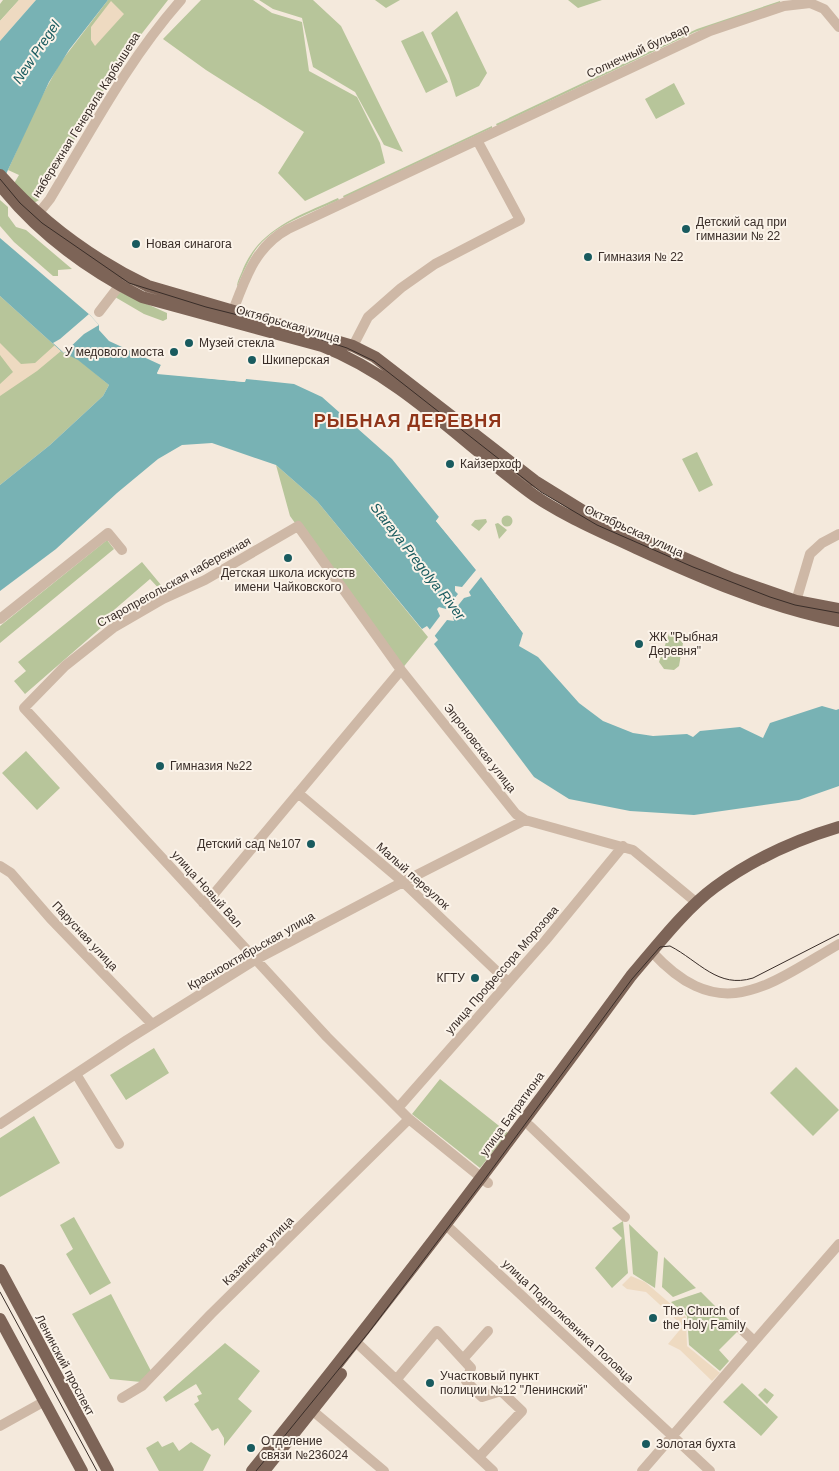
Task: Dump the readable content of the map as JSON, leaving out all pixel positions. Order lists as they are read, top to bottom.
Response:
{
  "streets": {
    "main road": ["Октябрьская улица", "улица Багратиона", "Ленинский проспект"],
    "street": [
      "Солнечный бульвар",
      "набережная Генерала Карбышева",
      "Старопрегольская набережная",
      "Эпроновская улица",
      "Малый переулок",
      "улица Новый Вал",
      "Парусная улица",
      "Краснооктябрьская улица",
      "улица Профессора Морозова",
      "Казанская улица",
      "улица Подполковника Половца"
    ]
  },
  "crossings": [
    ["Солнечный бульвар", "Октябрьская улица"],
    ["набережная Генерала Карбышева", "Октябрьская улица"],
    ["Старопрегольская набережная", "Эпроновская улица"],
    ["Старопрегольская набережная", "улица Новый Вал"],
    ["Эпроновская улица", "Краснооктябрьская улица"],
    ["Эпроновская улица", "улица Профессора Морозова"],
    ["Эпроновская улица", "улица Багратиона"],
    ["Малый переулок", "Краснооктябрьская улица"],
    ["Малый переулок", "улица Профессора Морозова"],
    ["улица Новый Вал", "Краснооктябрьская улица"],
    ["улица Новый Вал", "улица Профессора Морозова"],
    ["улица Новый Вал", "улица Багратиона"],
    ["улица Новый Вал", "Казанская улица"],
    ["Парусная улица", "Краснооктябрьская улица"],
    ["улица Багратиона", "улица Подполковника Половца"]
  ],
  "districts": ["РЫБНАЯ ДЕРЕВНЯ"],
  "water": ["New Pregel", "Staraya Pregolya River"],
  "places": [
    "Детский сад при гимназии № 22",
    "Новая синагога",
    "Гимназия № 22",
    "Музей стекла",
    "У медового моста",
    "Шкиперская",
    "Кайзерхоф",
    "Детская школа искусств имени Чайковского",
    "ЖК \"Рыбная Деревня\"",
    "Гимназия №22",
    "Детский сад №107",
    "КГТУ",
    "The Church of the Holy Family",
    "Участковый пункт полиции №12 \"Ленинский\"",
    "Золотая бухта",
    "Отделение связи №236024"
  ]
}
